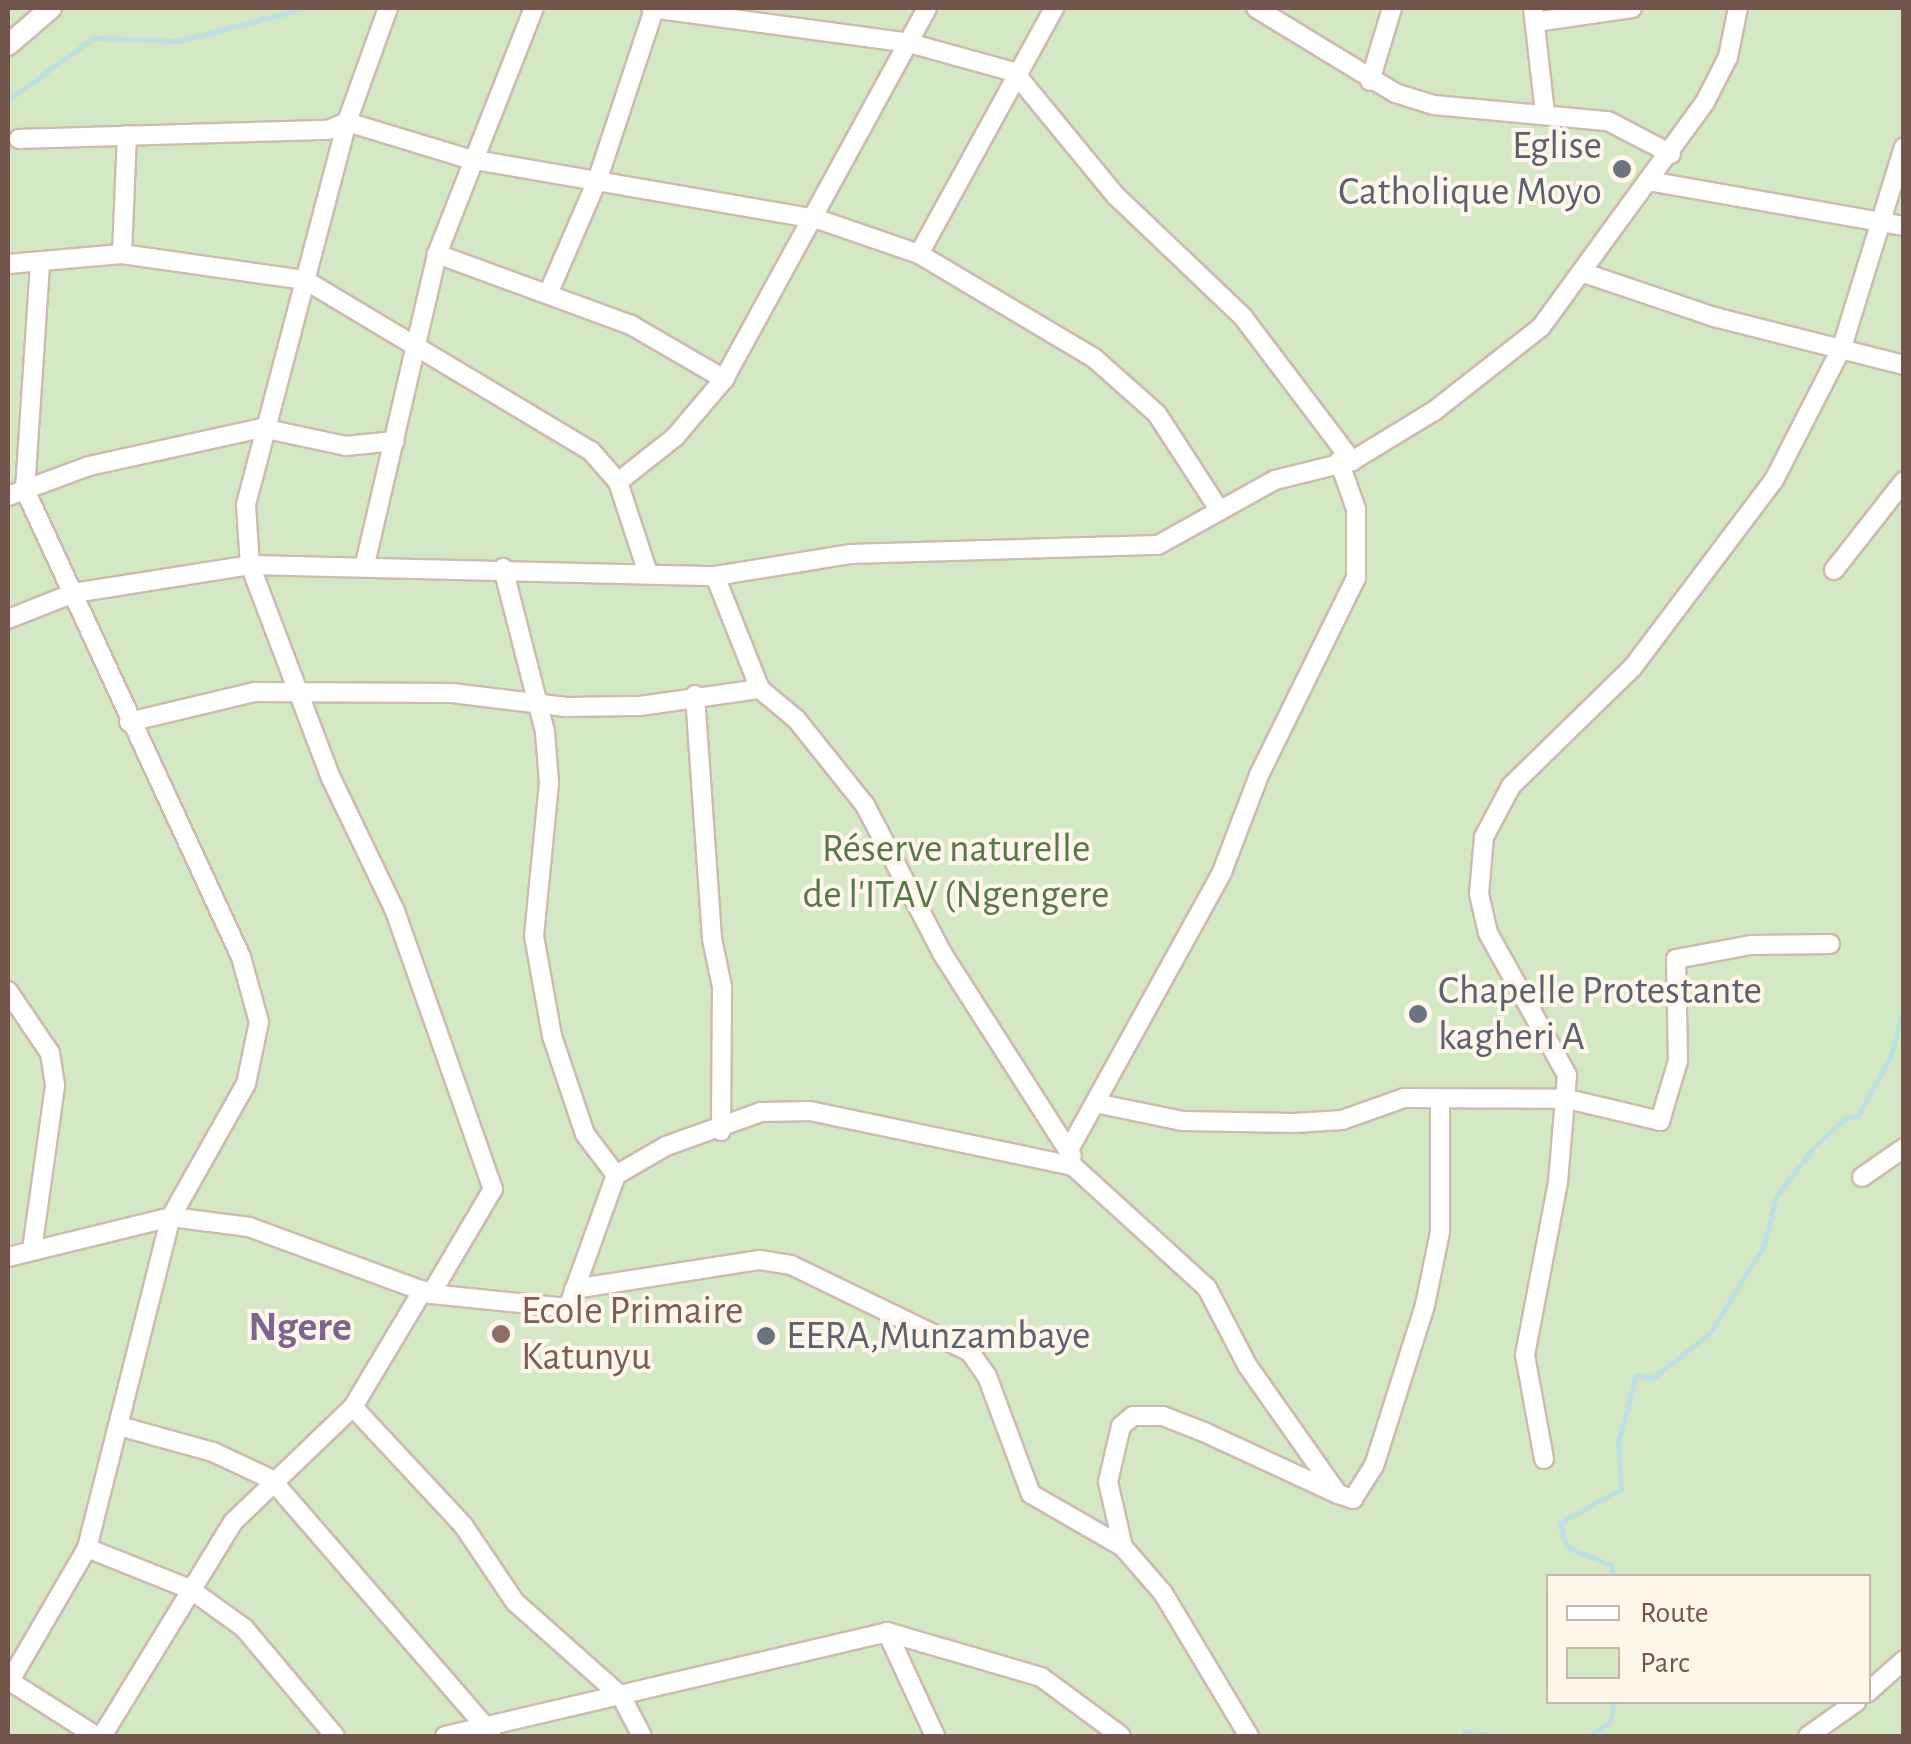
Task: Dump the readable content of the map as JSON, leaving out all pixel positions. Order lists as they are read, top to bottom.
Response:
{
  "districts": ["Ngere"],
  "parks": ["Réserve naturelle de l'ITAV (Ngengere"],
  "places": [
    "Eglise Catholique Moyo",
    "Chapelle Protestante kagheri A",
    "Ecole Primaire Katunyu",
    "EERA,Munzambaye"
  ],
  "legend": ["Route", "Parc"]
}
